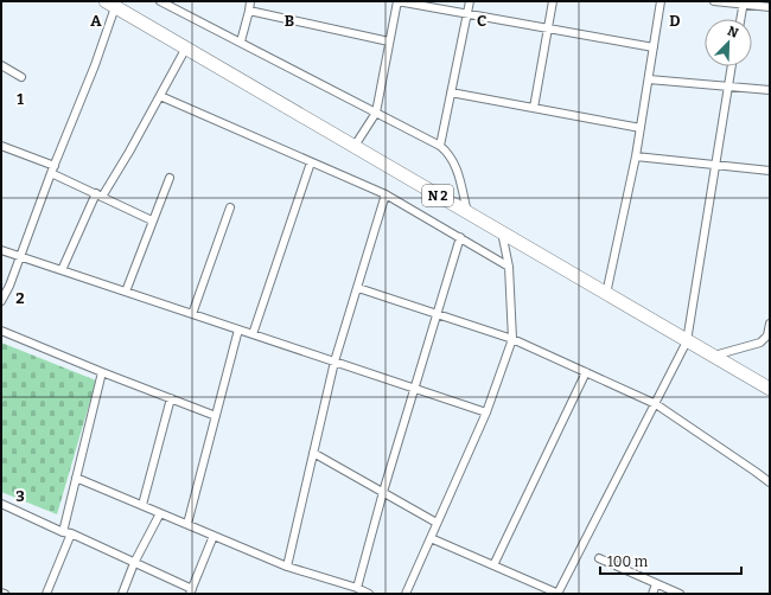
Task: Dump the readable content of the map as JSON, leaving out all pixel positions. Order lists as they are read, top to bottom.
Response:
{
  "streets": {
    "highway": ["N 2"]
  },
  "scale_bar": "100 m",
  "north": "top right",
  "grid": {
    "columns": [
      "A",
      "B",
      "C",
      "D"
    ],
    "rows": ["1", "2", "3"]
  }
}
